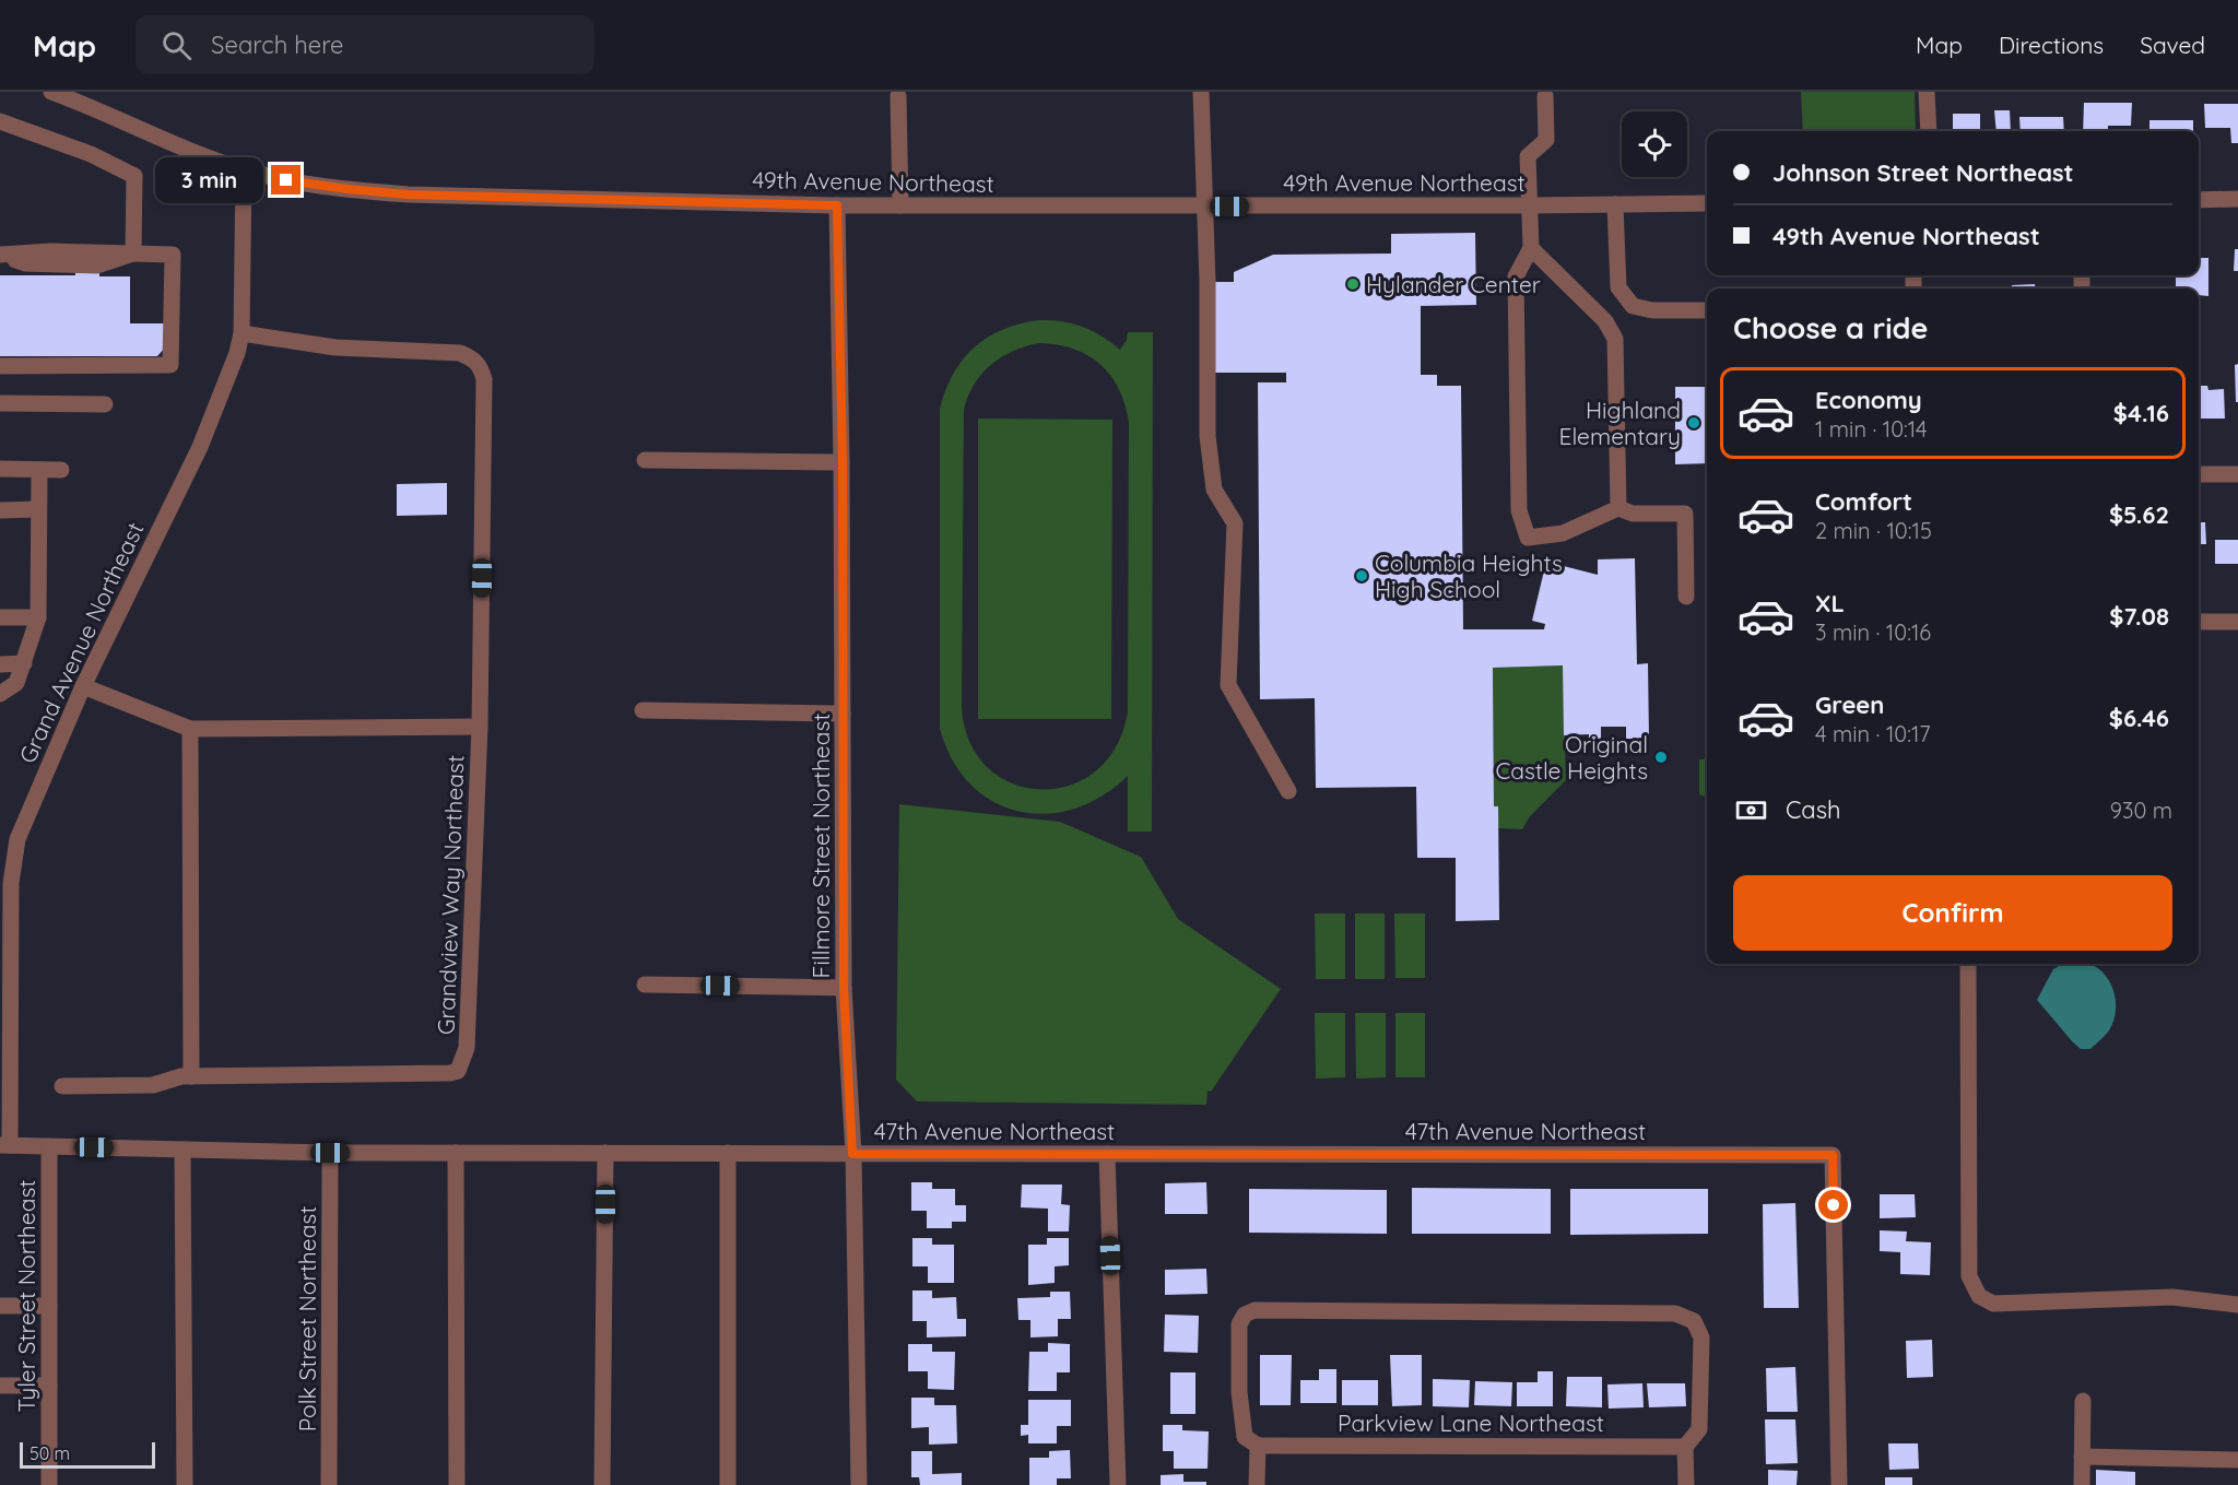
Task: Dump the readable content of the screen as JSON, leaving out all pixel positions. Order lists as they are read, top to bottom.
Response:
{
  "streets": {
    "street": [
      "49th Avenue Northeast",
      "Grand Avenue Northeast",
      "Fillmore Street Northeast",
      "Grandview Way Northeast",
      "47th Avenue Northeast",
      "Tyler Street Northeast",
      "Polk Street Northeast",
      "Parkview Lane Northeast"
    ]
  },
  "crossings": [
    ["49th Avenue Northeast", "Grand Avenue Northeast"],
    ["49th Avenue Northeast", "Fillmore Street Northeast"],
    ["Grand Avenue Northeast", "47th Avenue Northeast"],
    ["Fillmore Street Northeast", "47th Avenue Northeast"],
    ["47th Avenue Northeast", "Tyler Street Northeast"],
    ["47th Avenue Northeast", "Polk Street Northeast"]
  ],
  "places": [
    "Hylander Center",
    "Highland Elementary",
    "Columbia Heights High School",
    "Original Castle Heights"
  ],
  "scale_bar": "50 m",
  "page": {
    "header": "Map",
    "search": "Search here",
    "nav": ["Map", "Directions", "Saved"],
    "banner": ["Johnson Street Northeast", "49th Avenue Northeast"],
    "bubble": "3 min",
    "heading": "Choose a ride",
    "list": [
      {
        "name": "Economy",
        "note": "1 min · 10:14",
        "value": "$4.16"
      },
      {
        "name": "Comfort",
        "note": "2 min · 10:15",
        "value": "$5.62"
      },
      {
        "name": "XL",
        "note": "3 min · 10:16",
        "value": "$7.08"
      },
      {
        "name": "Green",
        "note": "4 min · 10:17",
        "value": "$6.46"
      }
    ],
    "pay": ["Cash", "930 m"],
    "buttons": "Confirm",
    "scale": "50 m"
  }
}
